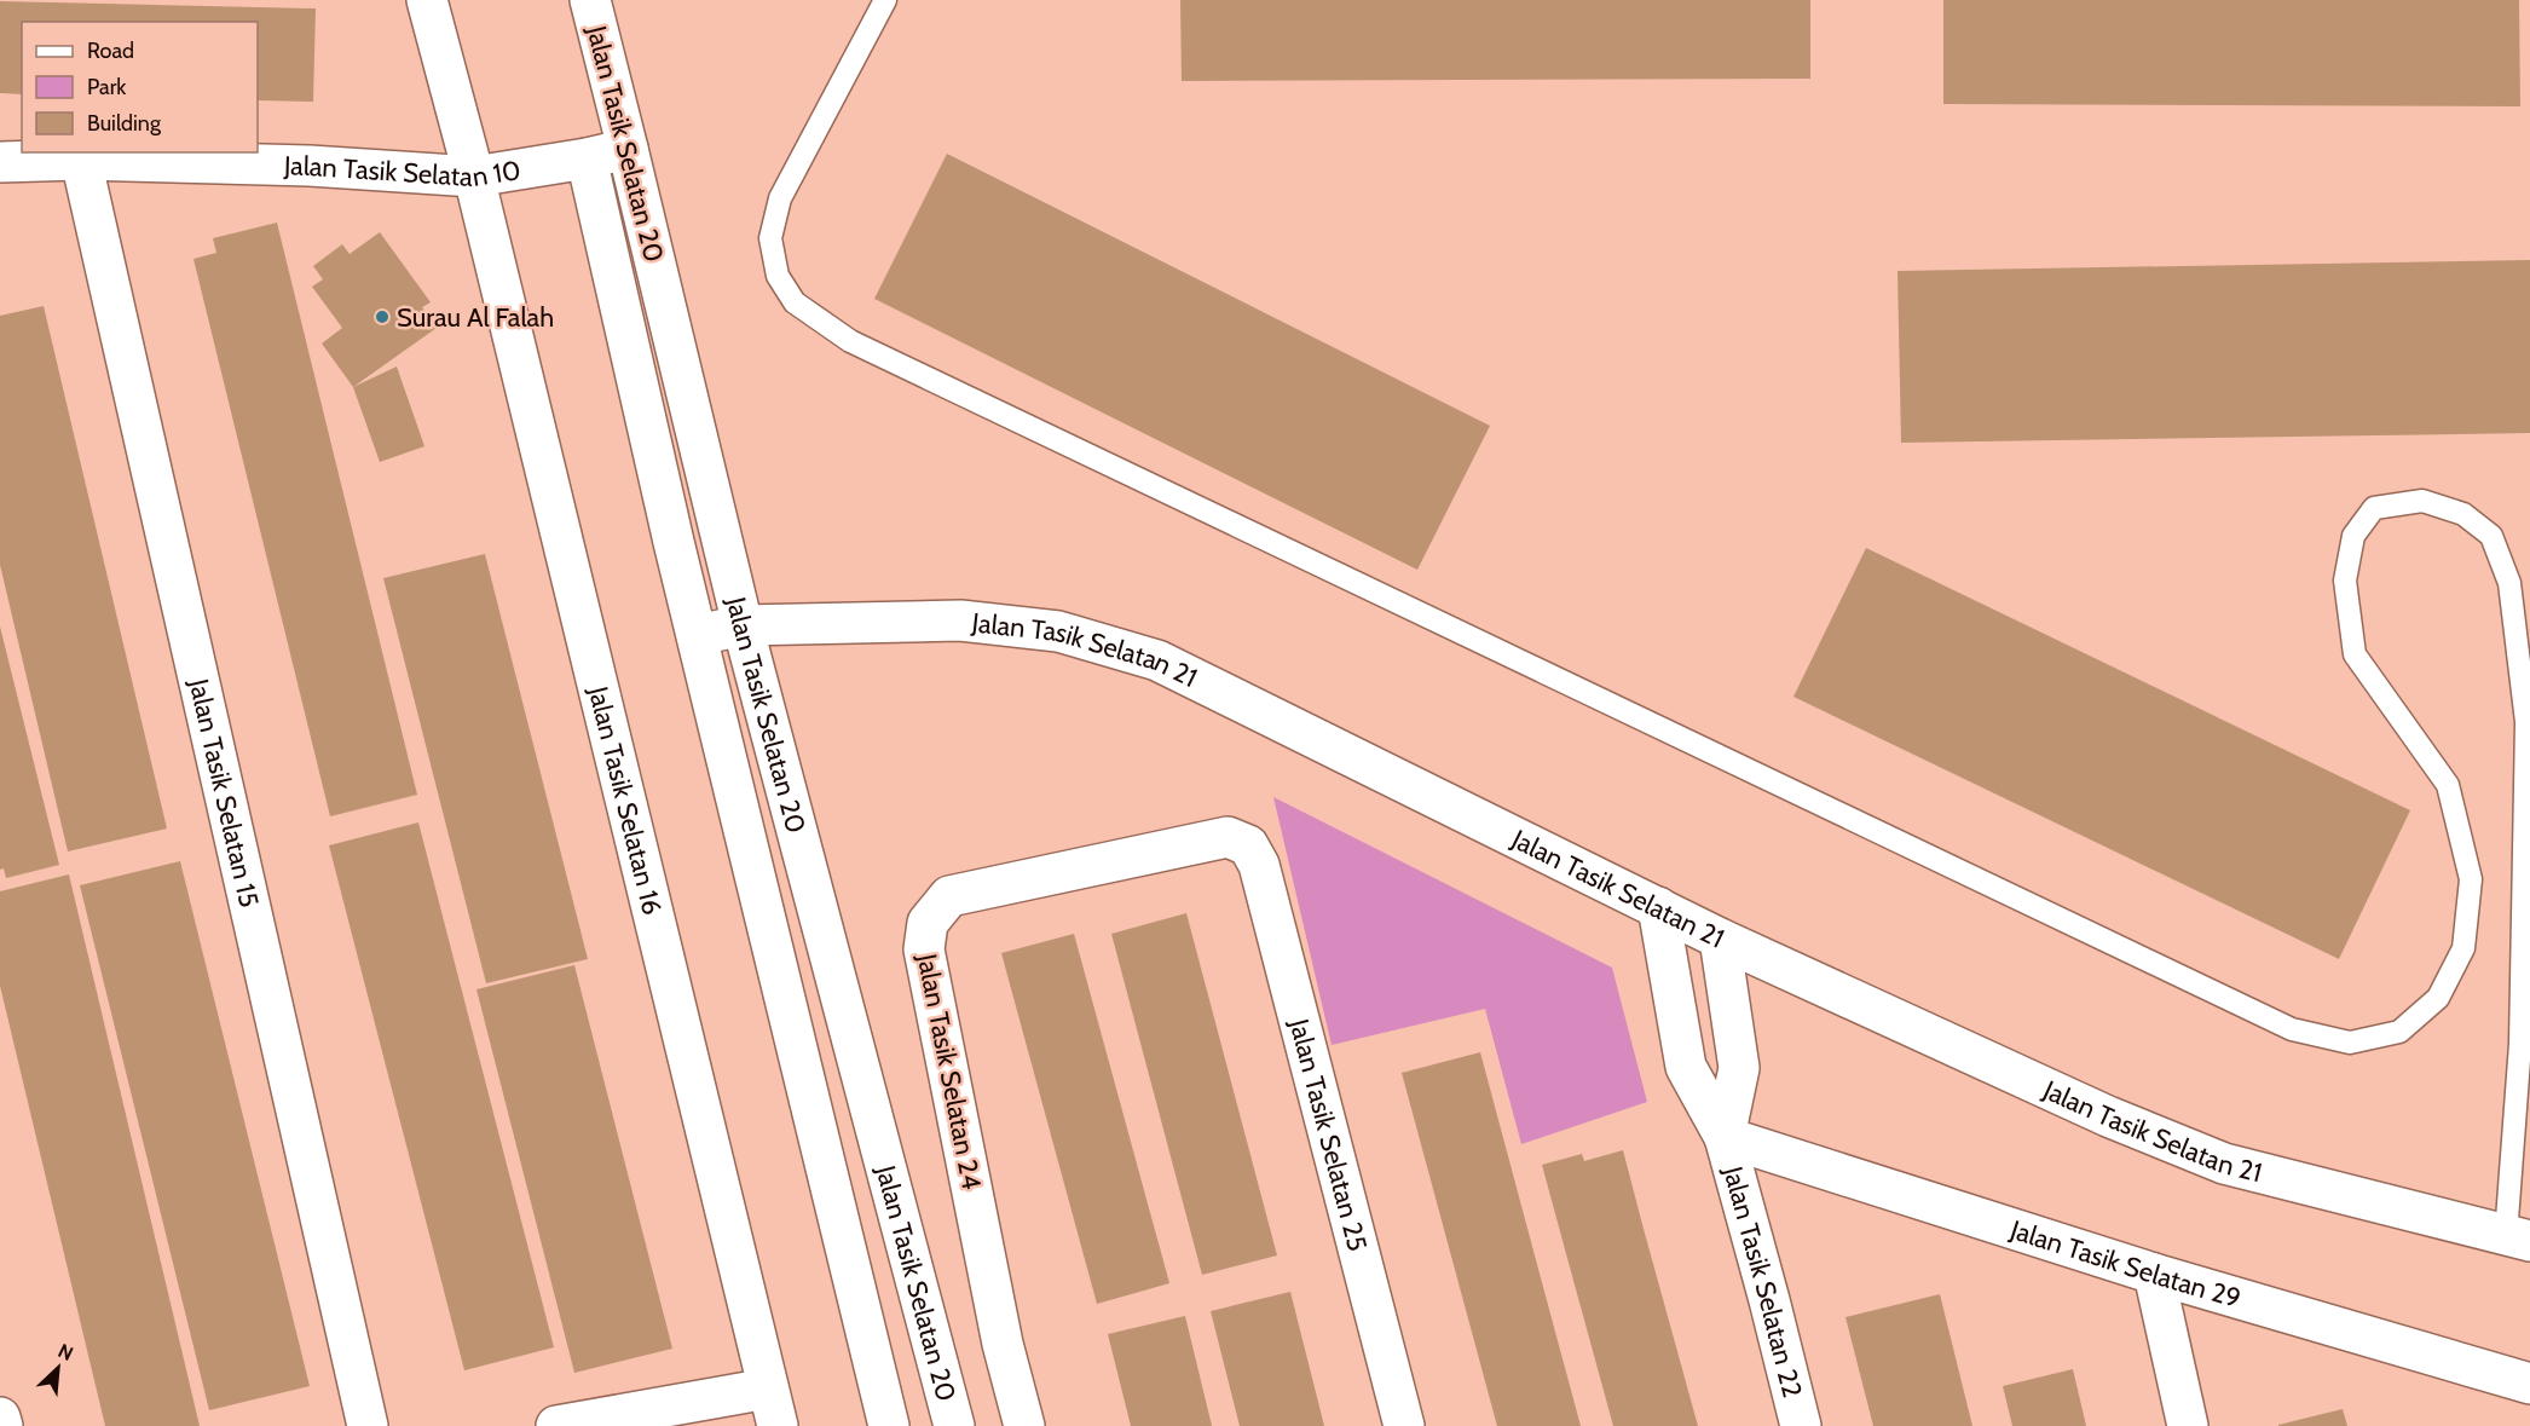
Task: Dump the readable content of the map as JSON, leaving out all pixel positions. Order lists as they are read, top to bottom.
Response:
{
  "streets": {
    "street": [
      "Jalan Tasik Selatan 20",
      "Jalan Tasik Selatan 10",
      "Jalan Tasik Selatan 21",
      "Jalan Tasik Selatan 15",
      "Jalan Tasik Selatan 16",
      "Jalan Tasik Selatan 24",
      "Jalan Tasik Selatan 25",
      "Jalan Tasik Selatan 29",
      "Jalan Tasik Selatan 22"
    ]
  },
  "crossings": [
    ["Jalan Tasik Selatan 20", "Jalan Tasik Selatan 10"],
    ["Jalan Tasik Selatan 20", "Jalan Tasik Selatan 21"],
    ["Jalan Tasik Selatan 10", "Jalan Tasik Selatan 15"],
    ["Jalan Tasik Selatan 10", "Jalan Tasik Selatan 16"],
    ["Jalan Tasik Selatan 21", "Jalan Tasik Selatan 22"],
    ["Jalan Tasik Selatan 24", "Jalan Tasik Selatan 25"],
    ["Jalan Tasik Selatan 29", "Jalan Tasik Selatan 22"]
  ],
  "places": ["Surau Al Falah"],
  "legend": ["Road", "Park", "Building"],
  "north": "top right"
}
